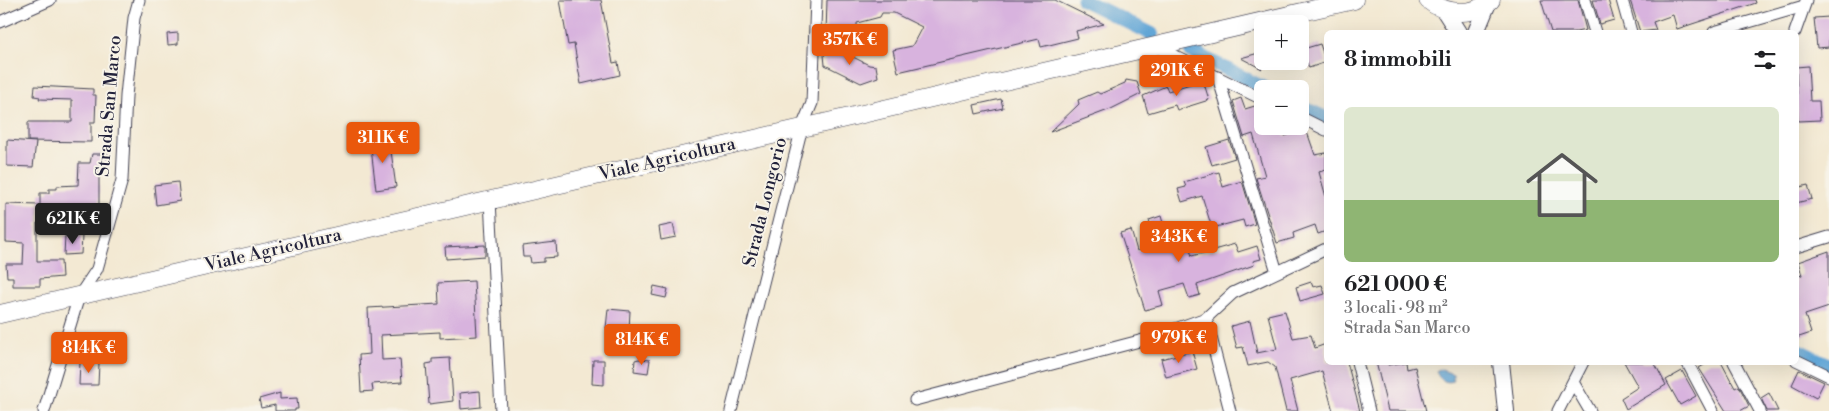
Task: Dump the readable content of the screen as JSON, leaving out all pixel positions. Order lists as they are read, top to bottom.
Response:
{
  "streets": {
    "main road": ["Viale Agricoltura"],
    "street": ["Strada San Marco", "Strada Longorio"]
  },
  "crossings": [
    ["Strada San Marco", "Viale Agricoltura"],
    ["Viale Agricoltura", "Strada Longorio"]
  ],
  "page": {
    "map_buttons": ["+", "−"],
    "price": [
      "357K €",
      "291K €",
      "311K €",
      "621K €",
      "343K €",
      "979K €",
      "814K €",
      "814K €"
    ],
    "heading": "8 immobili",
    "list": [
      {
        "name": "621 000 €",
        "note": "3 locali · 98 m² · Strada San Marco"
      }
    ]
  }
}
